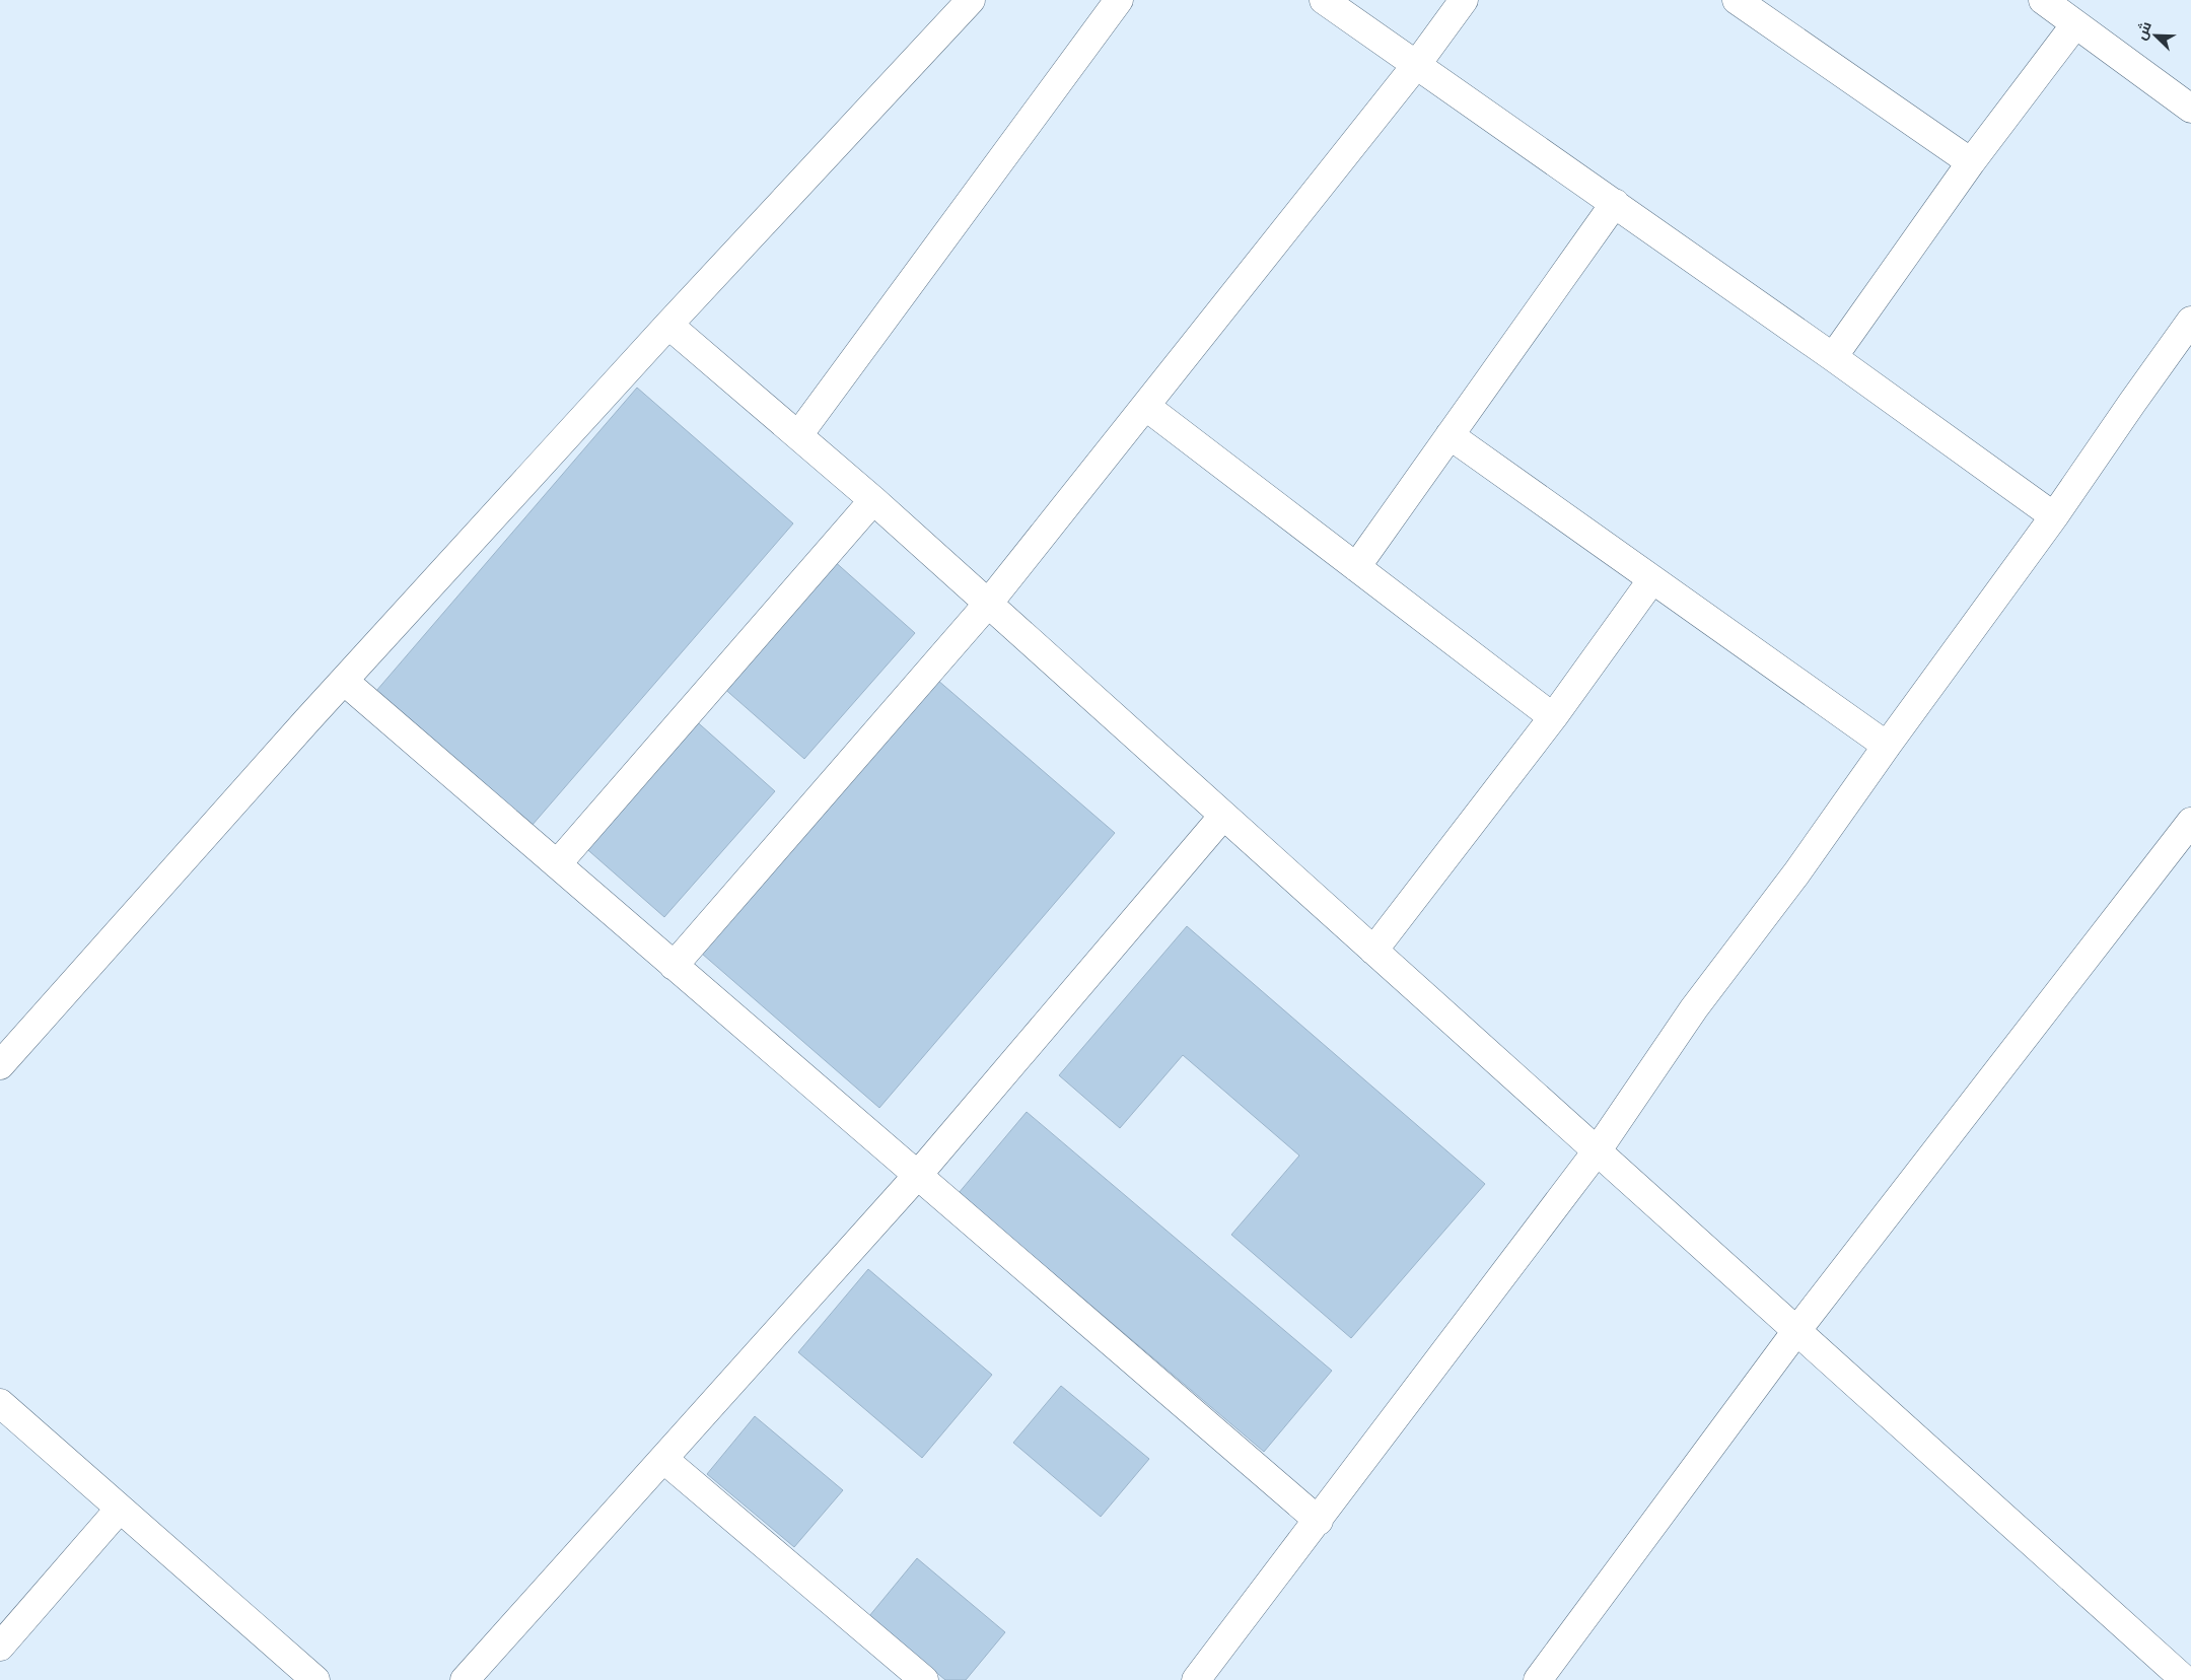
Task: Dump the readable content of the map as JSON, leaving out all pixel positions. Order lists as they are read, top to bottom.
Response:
{
  "north": "top left"
}
